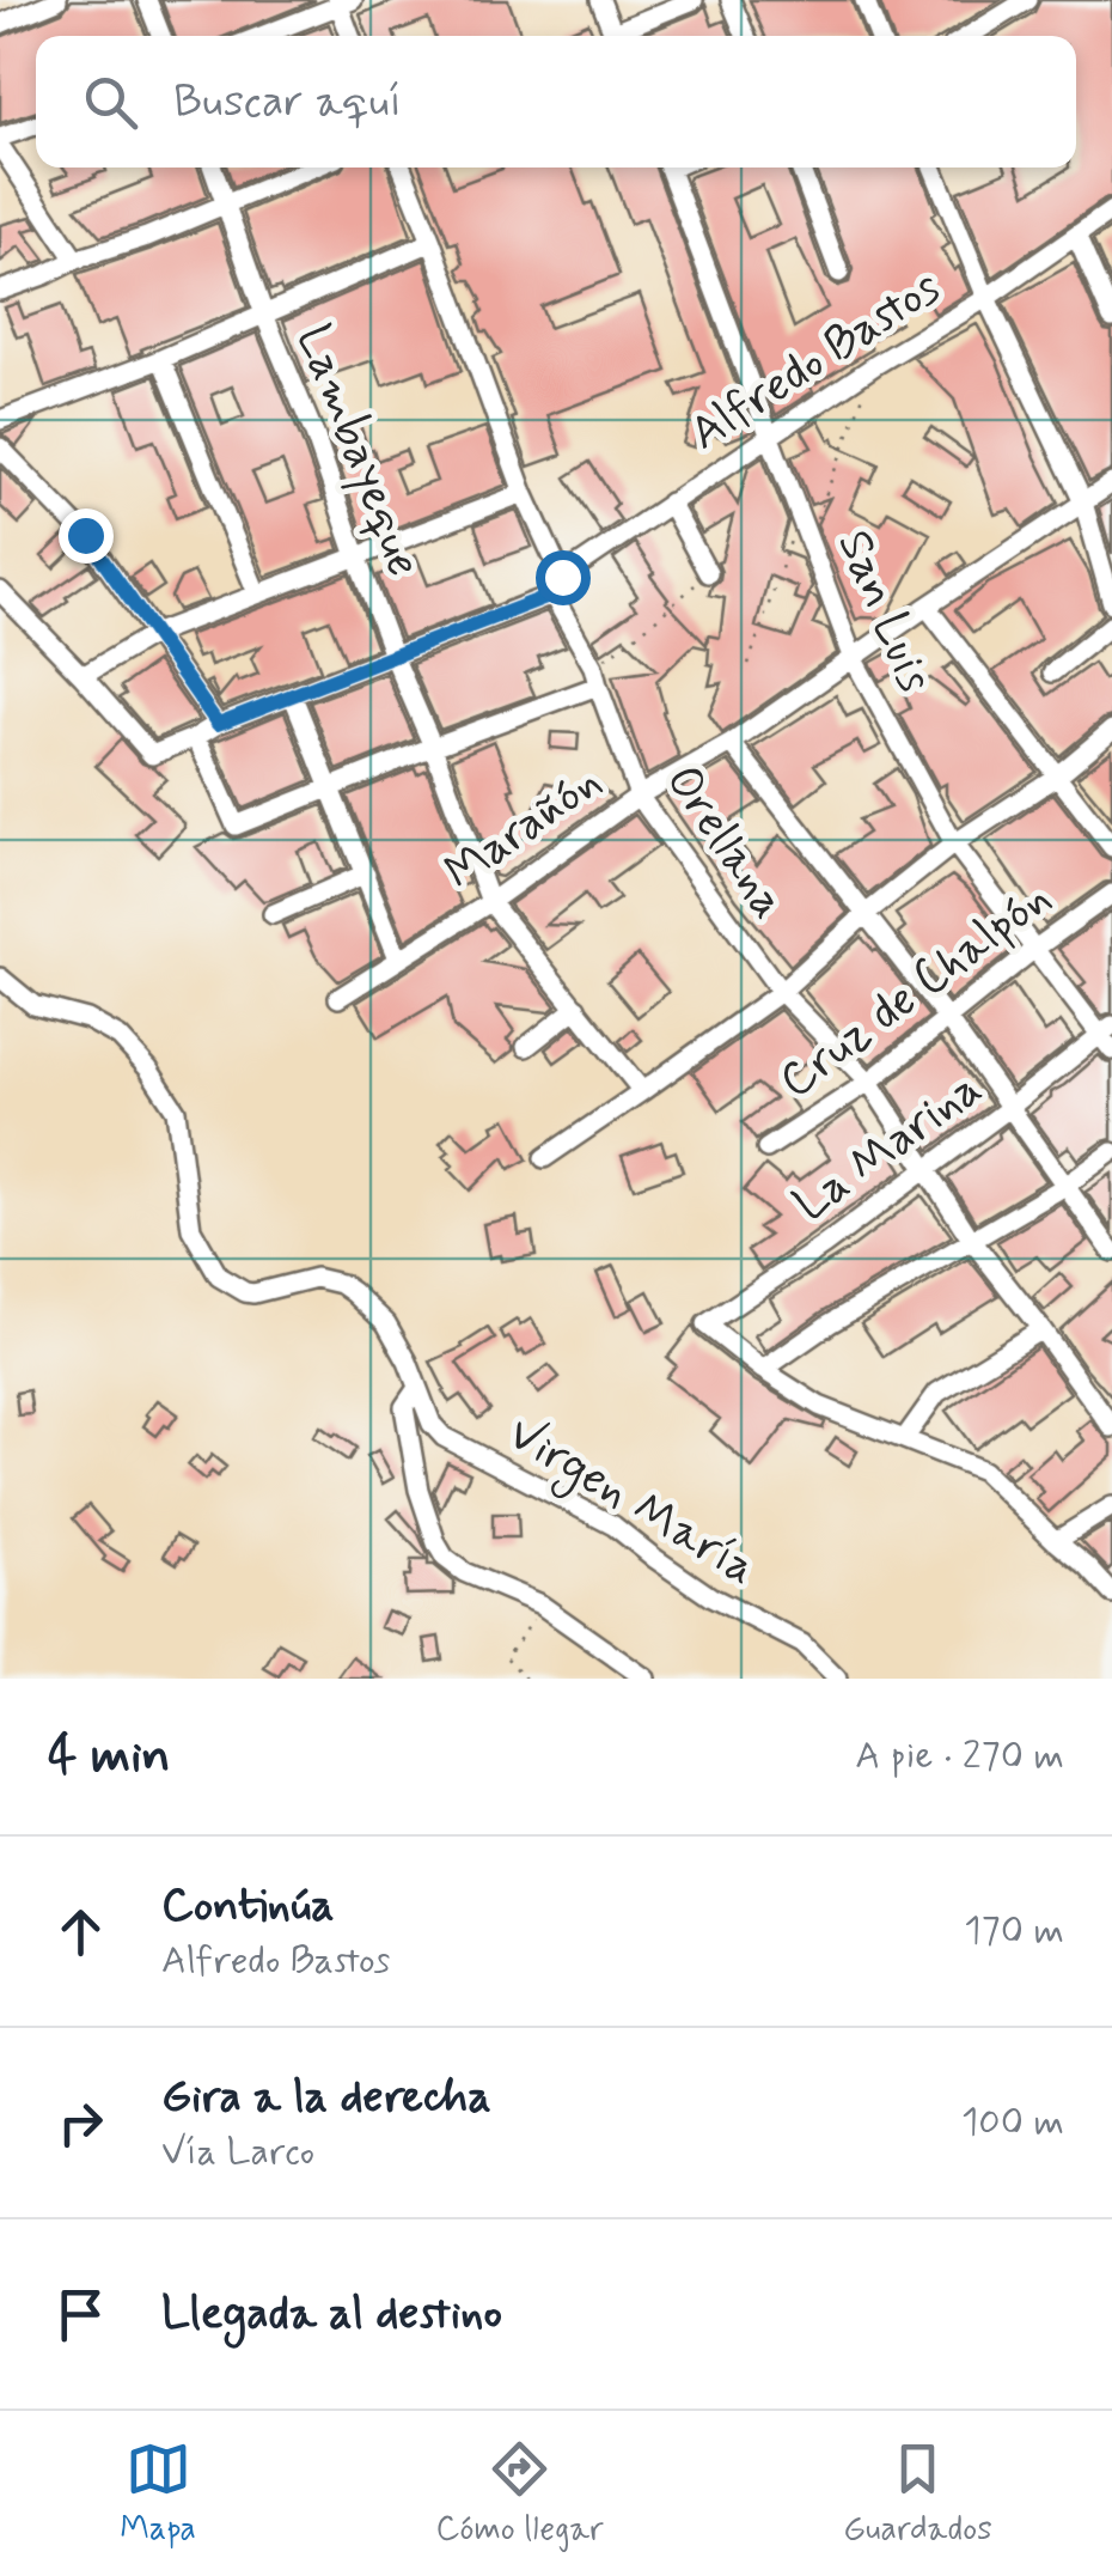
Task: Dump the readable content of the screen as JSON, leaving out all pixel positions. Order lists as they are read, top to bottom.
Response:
{
  "streets": {
    "street": [
      "Alfredo Bastos",
      "Lambayeque",
      "San Luis",
      "Marañón",
      "Orellana",
      "Cruz de Chalpón",
      "La Marina",
      "Virgen María"
    ]
  },
  "crossings": [
    ["Alfredo Bastos", "Lambayeque"],
    ["Alfredo Bastos", "San Luis"],
    ["Alfredo Bastos", "Orellana"],
    ["Lambayeque", "Marañón"],
    ["San Luis", "Marañón"],
    ["San Luis", "Cruz de Chalpón"],
    ["San Luis", "La Marina"],
    ["Marañón", "Orellana"],
    ["Orellana", "Cruz de Chalpón"],
    ["Orellana", "La Marina"]
  ],
  "page": {
    "search": "Buscar aquí",
    "heading": ["4 min", "A pie · 270 m"],
    "list": [
      ["Continúa", "Alfredo Bastos", "170 m"],
      ["Gira a la derecha", "Vía Larco", "100 m"],
      "Llegada al destino"
    ],
    "nav": ["Mapa", "Cómo llegar", "Guardados"]
  }
}
